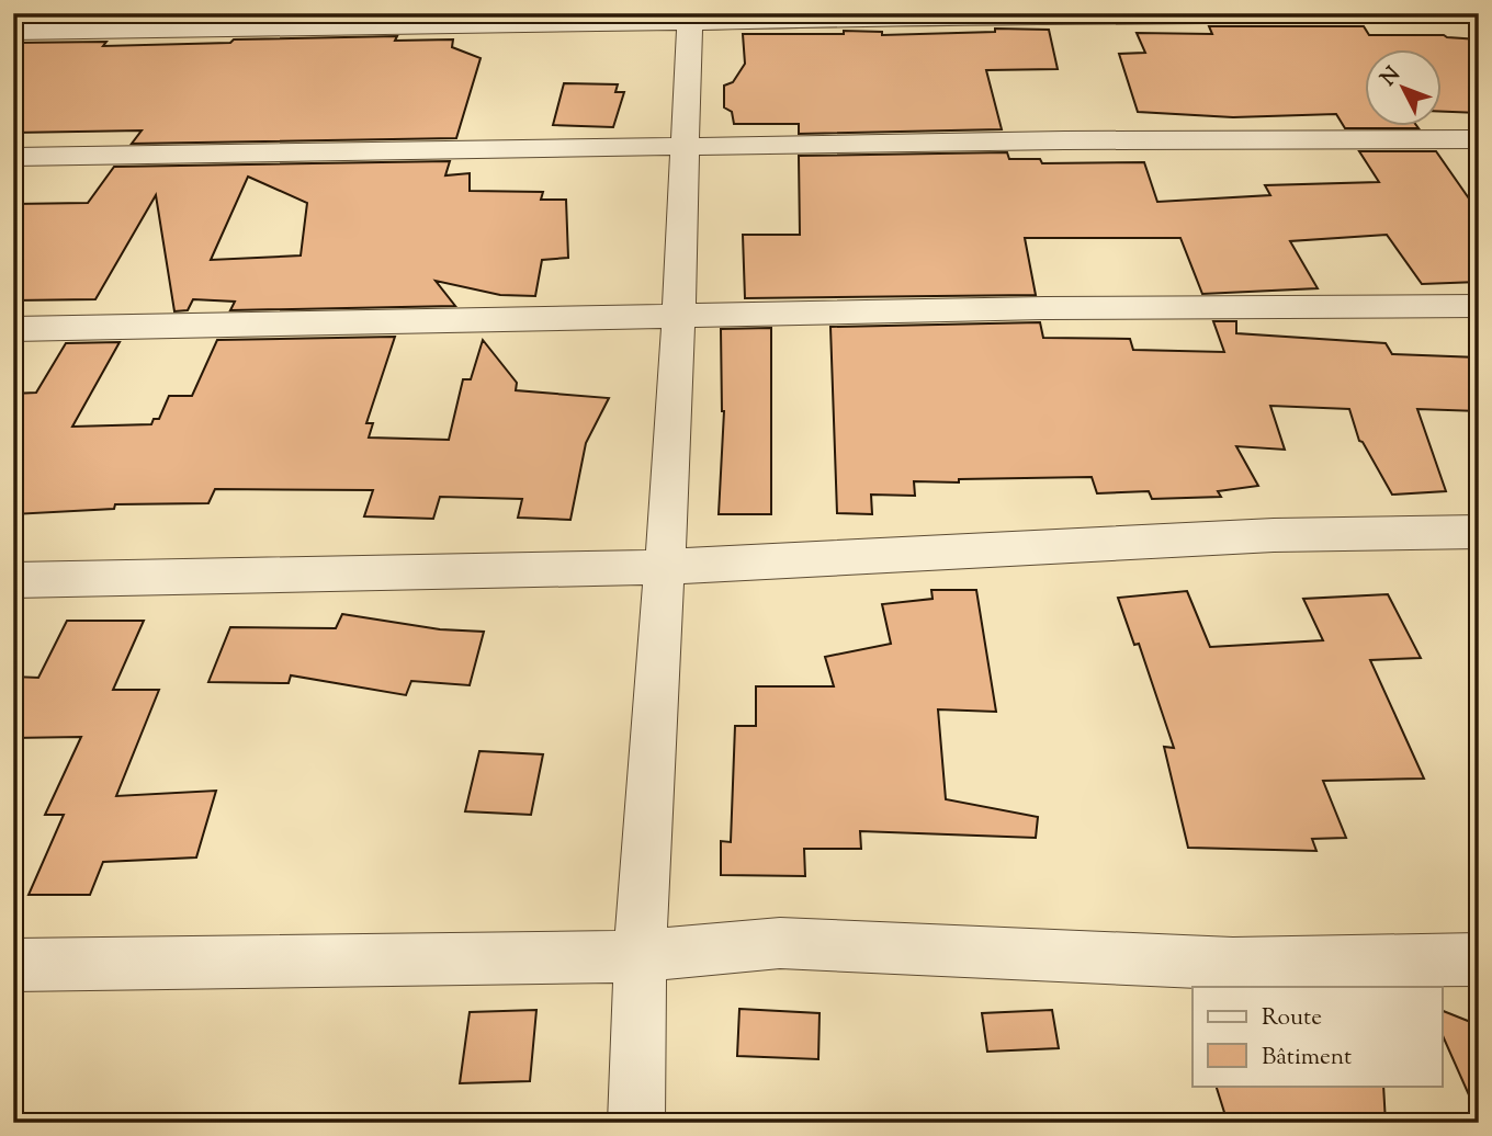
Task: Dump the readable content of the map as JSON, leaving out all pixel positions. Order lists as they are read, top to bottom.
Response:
{
  "legend": ["Route", "Bâtiment"],
  "north": "top left"
}
